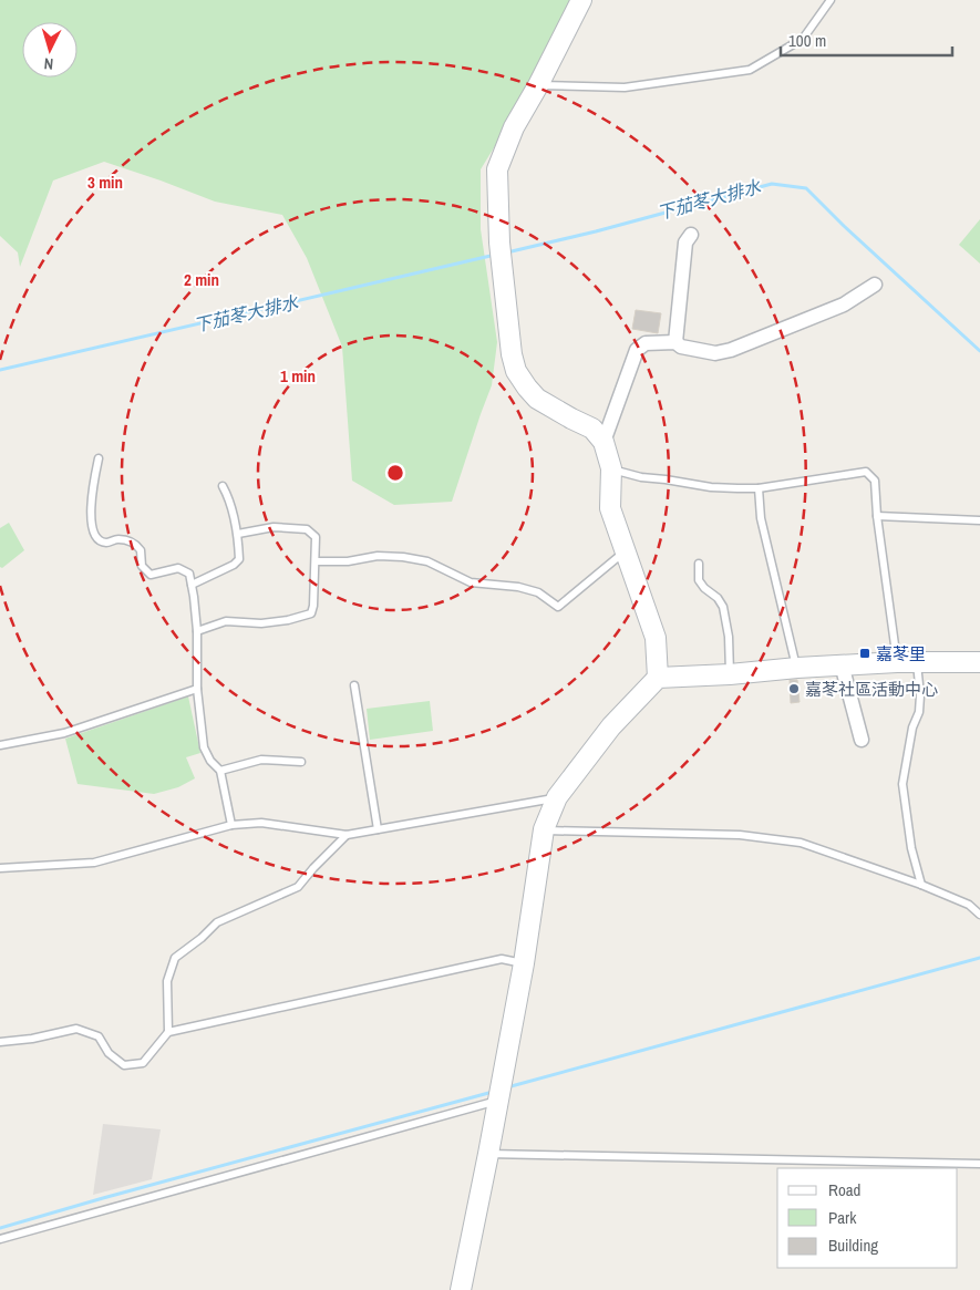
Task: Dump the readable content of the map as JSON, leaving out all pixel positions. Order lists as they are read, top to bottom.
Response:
{
  "water": ["下茄苳大排水"],
  "places": {
    "transit": ["嘉苳里"],
    "other": ["嘉苳社區活動中心"]
  },
  "legend": ["Road", "Park", "Building"],
  "scale_bar": "100 m",
  "north": "bottom",
  "rings": ["3 min", "2 min", "1 min"]
}
